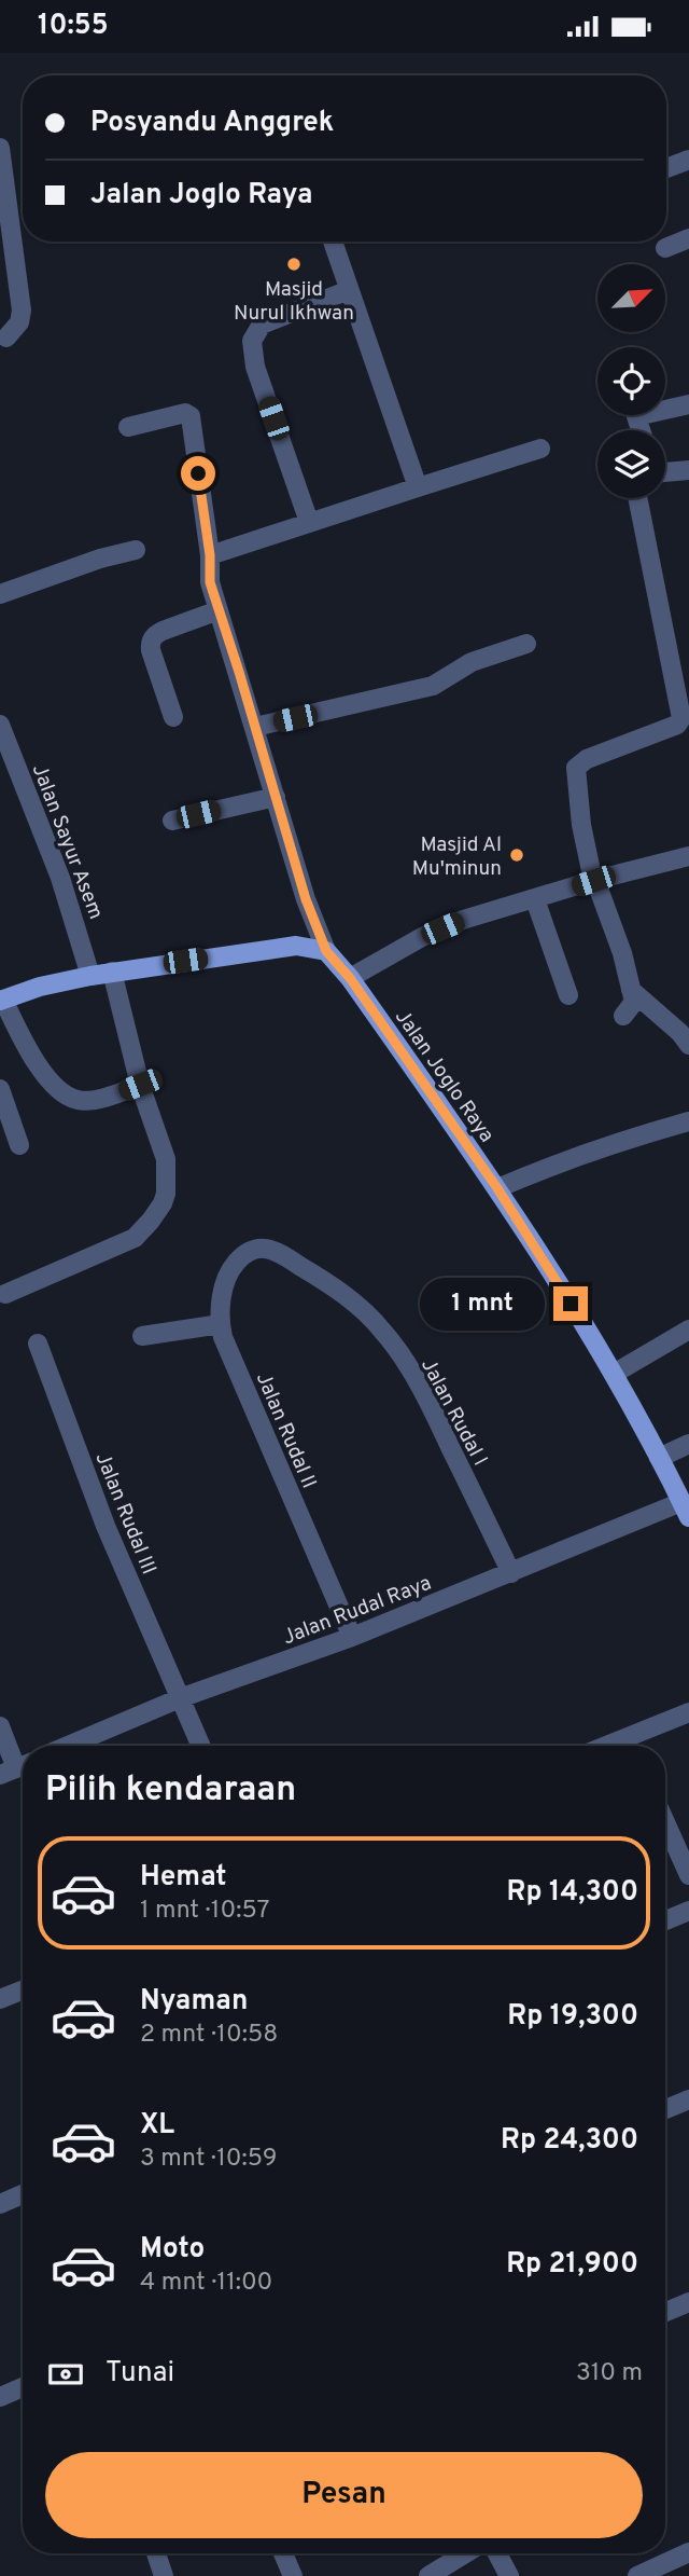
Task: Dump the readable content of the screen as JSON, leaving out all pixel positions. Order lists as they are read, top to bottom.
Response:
{
  "streets": {
    "main road": ["Jalan Joglo Raya"],
    "street": [
      "Jalan Sayur Asem",
      "Jalan Rudal I",
      "Jalan Rudal II",
      "Jalan Rudal III",
      "Jalan Rudal Raya"
    ]
  },
  "crossings": [
    ["Jalan Joglo Raya", "Jalan Rudal Raya"],
    ["Jalan Rudal I", "Jalan Rudal II"],
    ["Jalan Rudal I", "Jalan Rudal Raya"],
    ["Jalan Rudal II", "Jalan Rudal Raya"],
    ["Jalan Rudal III", "Jalan Rudal Raya"]
  ],
  "places": ["Masjid Nurul Ikhwan", "Masjid Al Mu'minun"],
  "north": "top right",
  "page": {
    "status": "10:55",
    "banner": ["Posyandu Anggrek", "Jalan Joglo Raya"],
    "bubble": "1 mnt",
    "heading": "Pilih kendaraan",
    "list": [
      {
        "name": "Hemat",
        "note": "1 mnt · 10:57",
        "value": "Rp 14,300"
      },
      {
        "name": "Nyaman",
        "note": "2 mnt · 10:58",
        "value": "Rp 19,300"
      },
      {
        "name": "XL",
        "note": "3 mnt · 10:59",
        "value": "Rp 24,300"
      },
      {
        "name": "Moto",
        "note": "4 mnt · 11:00",
        "value": "Rp 21,900"
      }
    ],
    "pay": ["Tunai", "310 m"],
    "buttons": "Pesan"
  }
}
